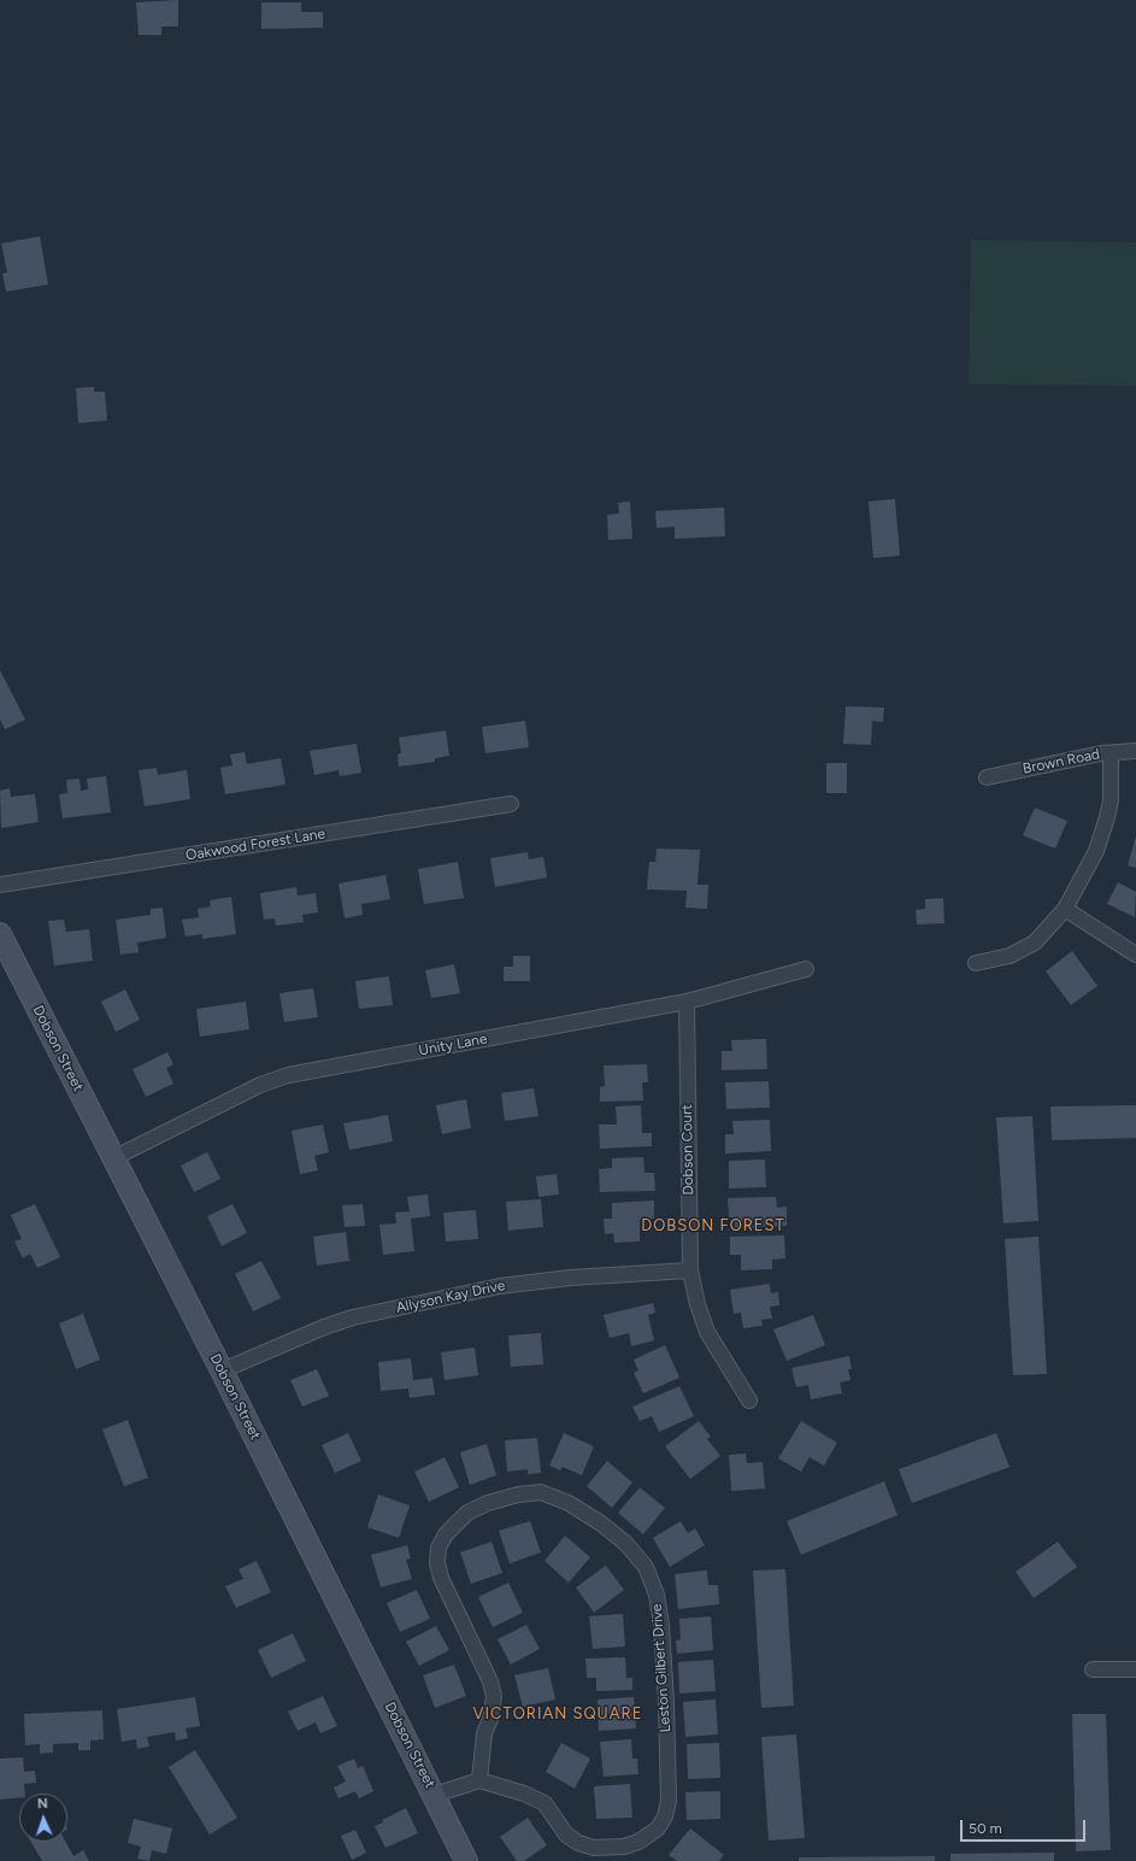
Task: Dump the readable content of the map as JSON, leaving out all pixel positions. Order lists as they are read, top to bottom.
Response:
{
  "streets": {
    "street": [
      "Brown Road",
      "Oakwood Forest Lane",
      "Unity Lane",
      "Dobson Street",
      "Dobson Court",
      "Allyson Kay Drive",
      "Leston Gilbert Drive"
    ]
  },
  "crossings": [
    ["Unity Lane", "Dobson Street"],
    ["Unity Lane", "Dobson Court"],
    ["Dobson Street", "Allyson Kay Drive"],
    ["Dobson Court", "Allyson Kay Drive"]
  ],
  "districts": ["DOBSON FOREST", "VICTORIAN SQUARE"],
  "scale_bar": "50 m",
  "north": "top"
}
